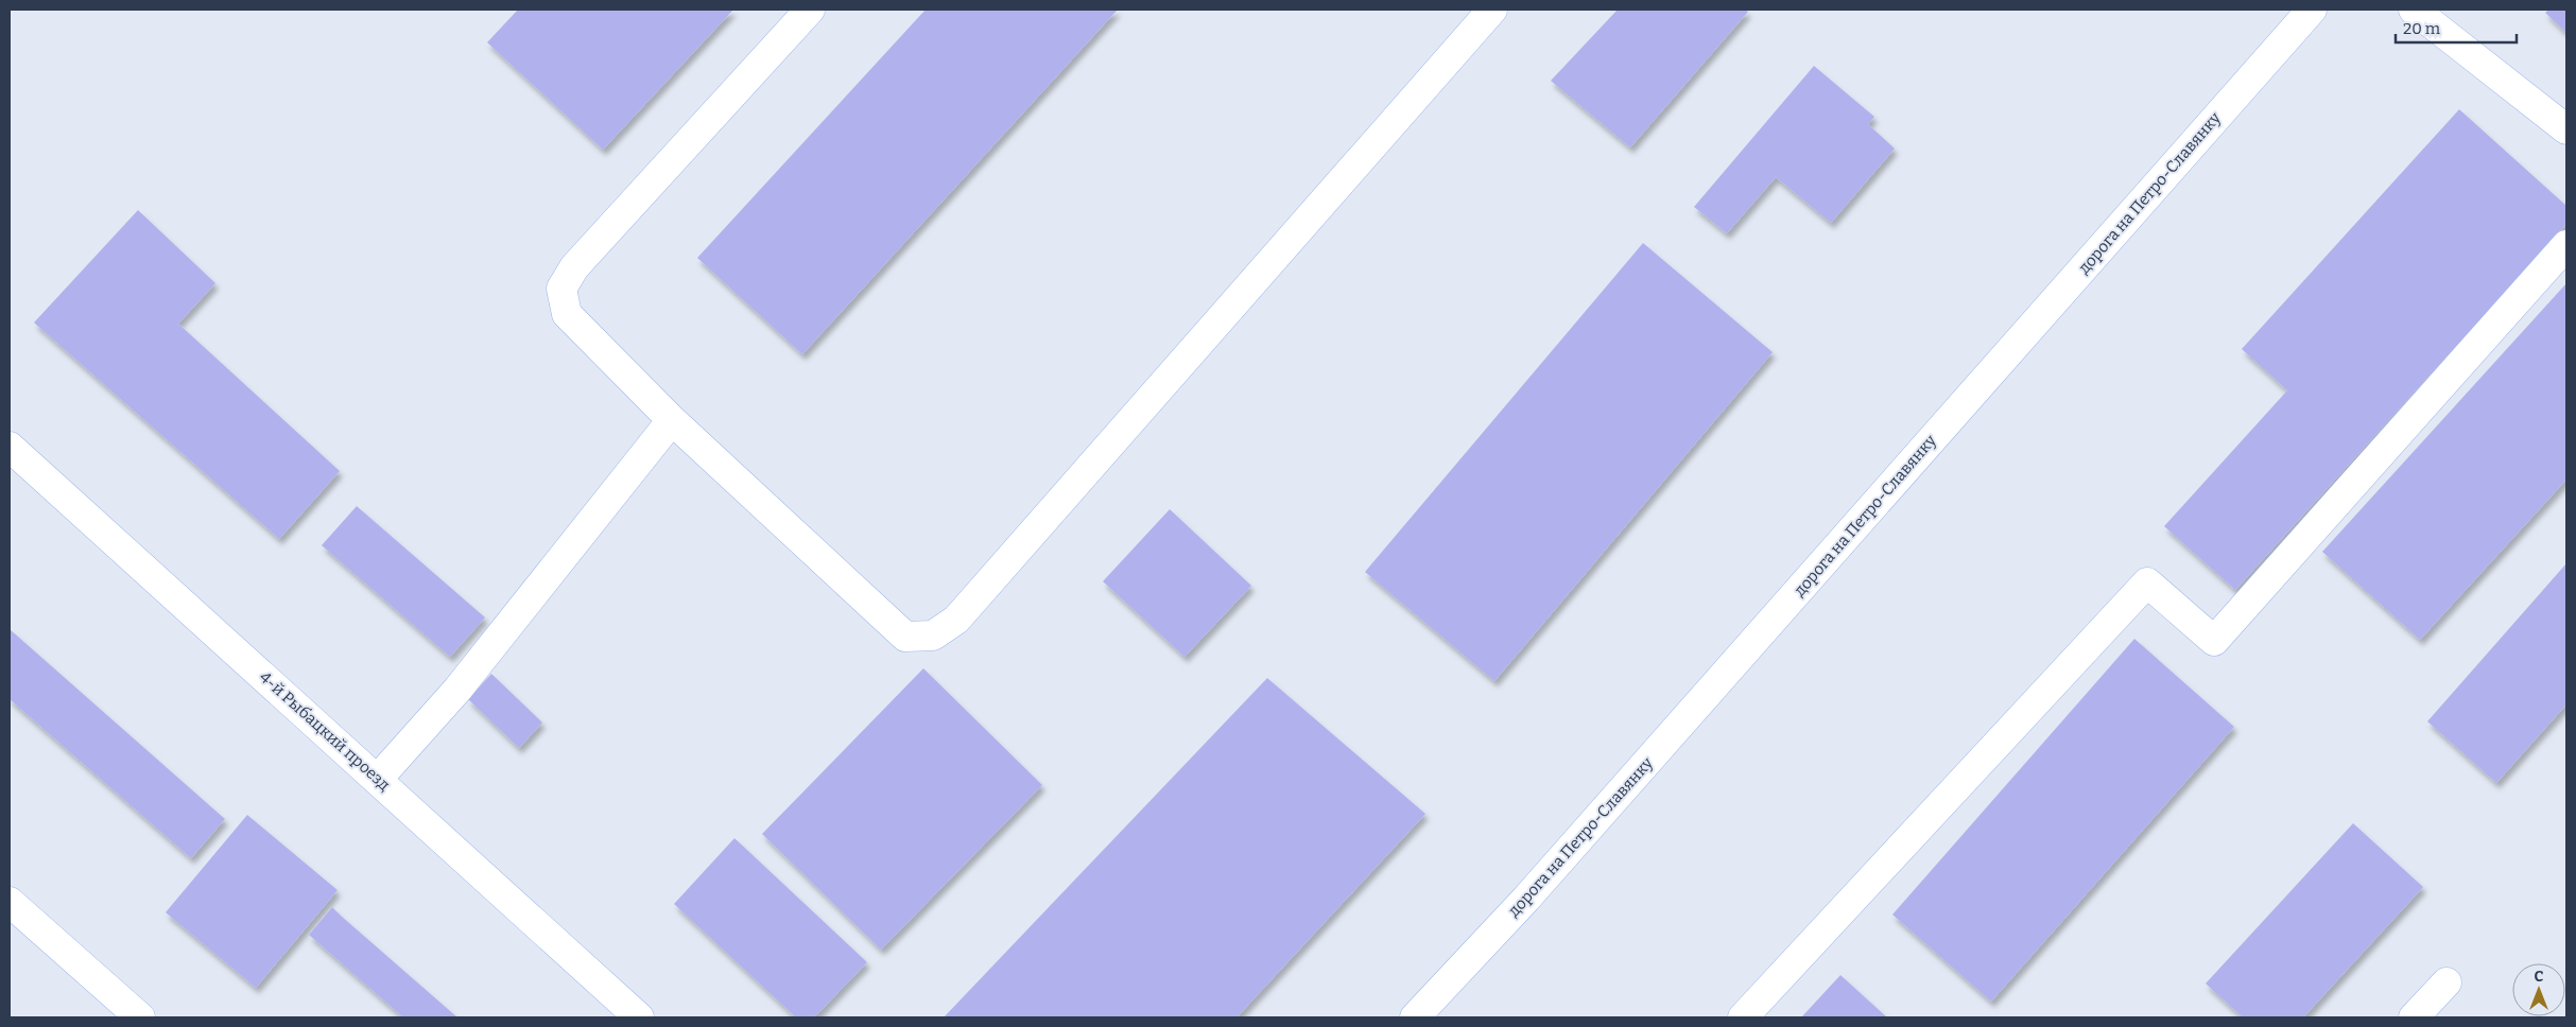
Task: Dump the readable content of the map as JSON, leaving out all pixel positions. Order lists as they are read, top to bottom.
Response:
{
  "streets": {
    "street": ["дорога на Петро-Славянку", "4-й Рыбацкий проезд"]
  },
  "scale_bar": "20 m",
  "north": "top"
}
